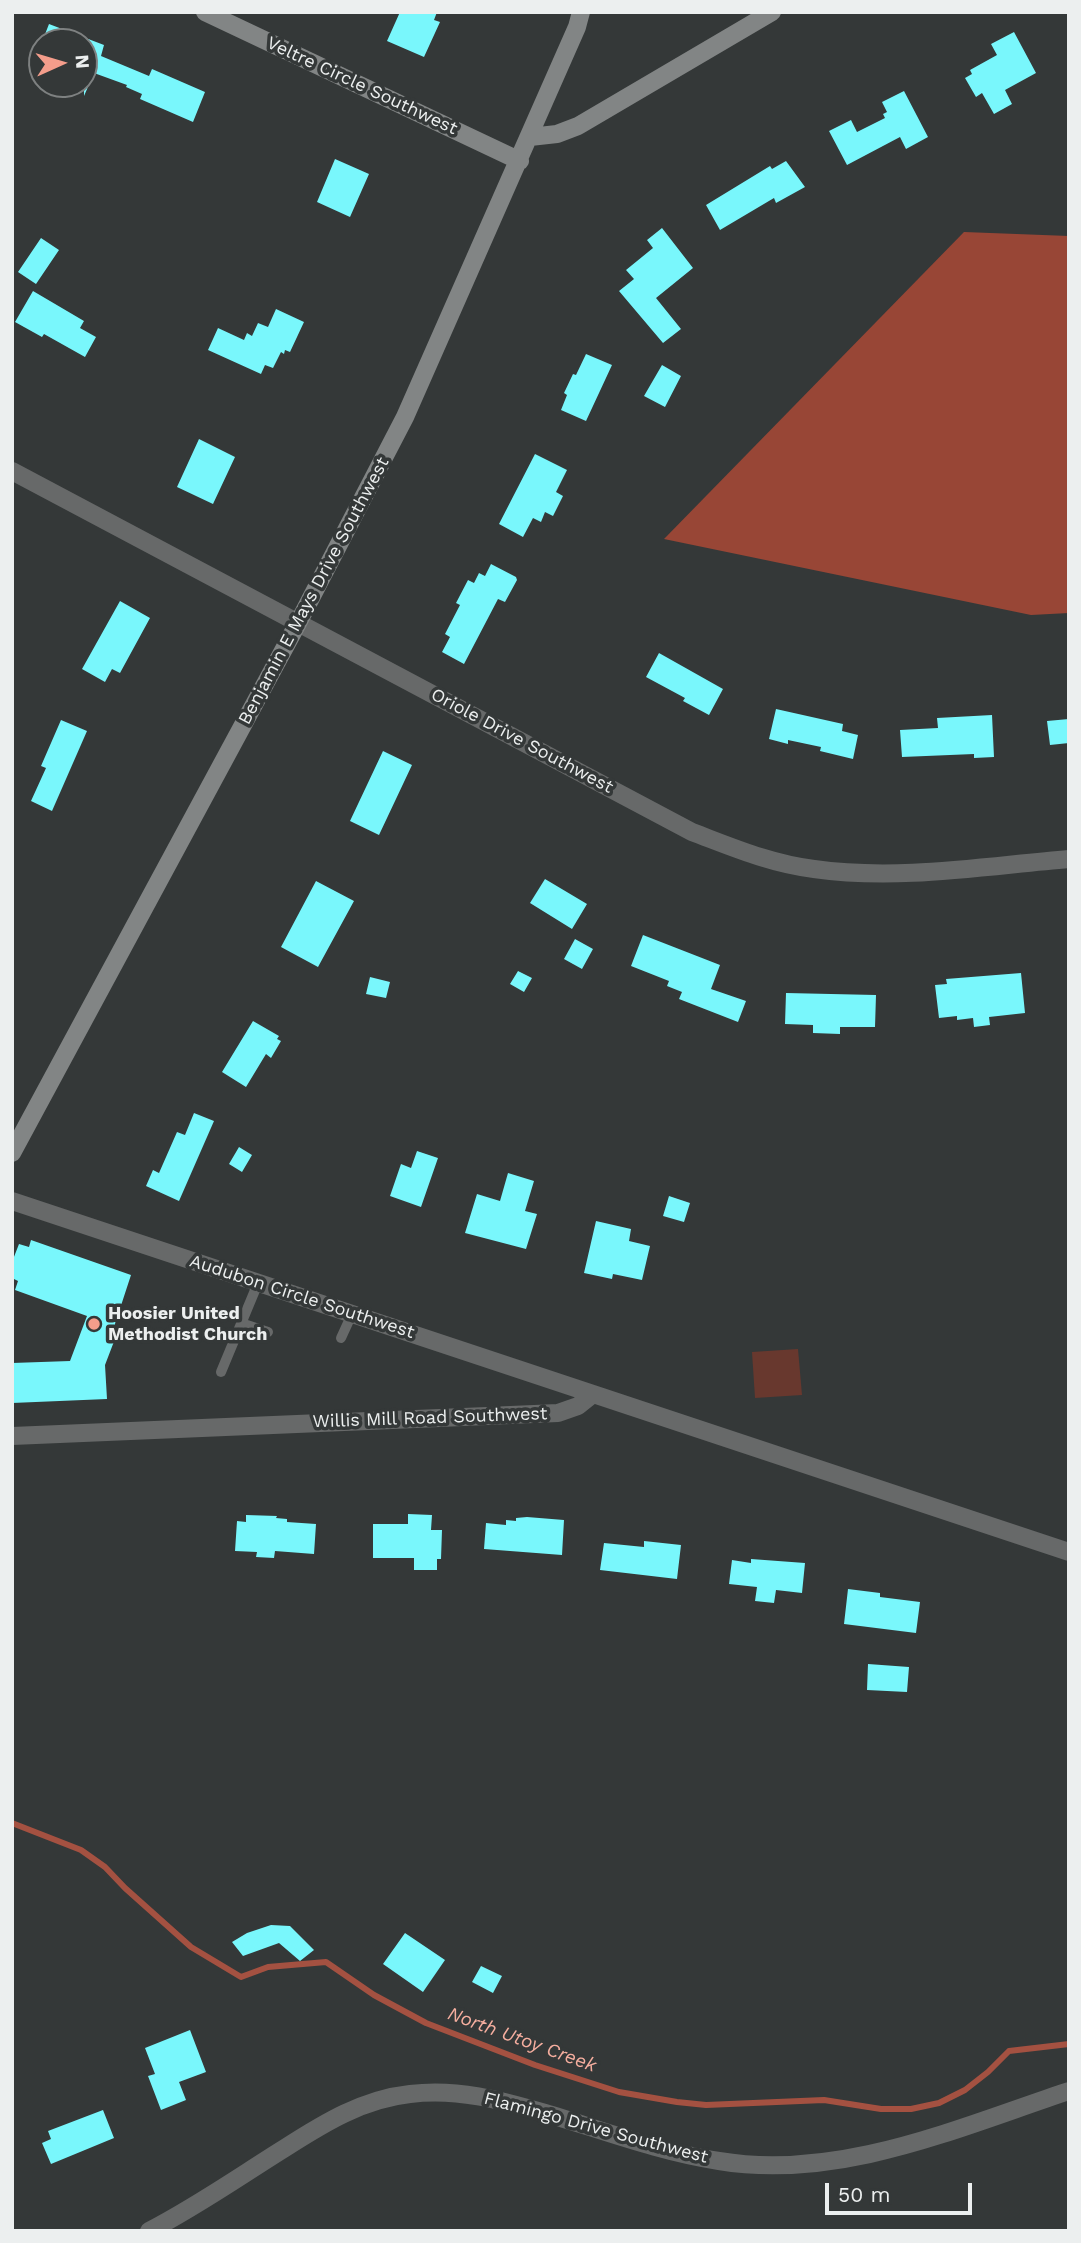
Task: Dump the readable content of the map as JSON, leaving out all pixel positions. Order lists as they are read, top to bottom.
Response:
{
  "streets": {
    "street": [
      "Veltre Circle Southwest",
      "Benjamin E Mays Drive Southwest",
      "Oriole Drive Southwest",
      "Audubon Circle Southwest",
      "Willis Mill Road Southwest",
      "Flamingo Drive Southwest"
    ]
  },
  "crossings": [
    ["Veltre Circle Southwest", "Benjamin E Mays Drive Southwest"],
    ["Benjamin E Mays Drive Southwest", "Oriole Drive Southwest"],
    ["Audubon Circle Southwest", "Willis Mill Road Southwest"]
  ],
  "water": ["North Utoy Creek"],
  "places": ["Hoosier United Methodist Church"],
  "scale_bar": "50 m",
  "north": "right"
}
